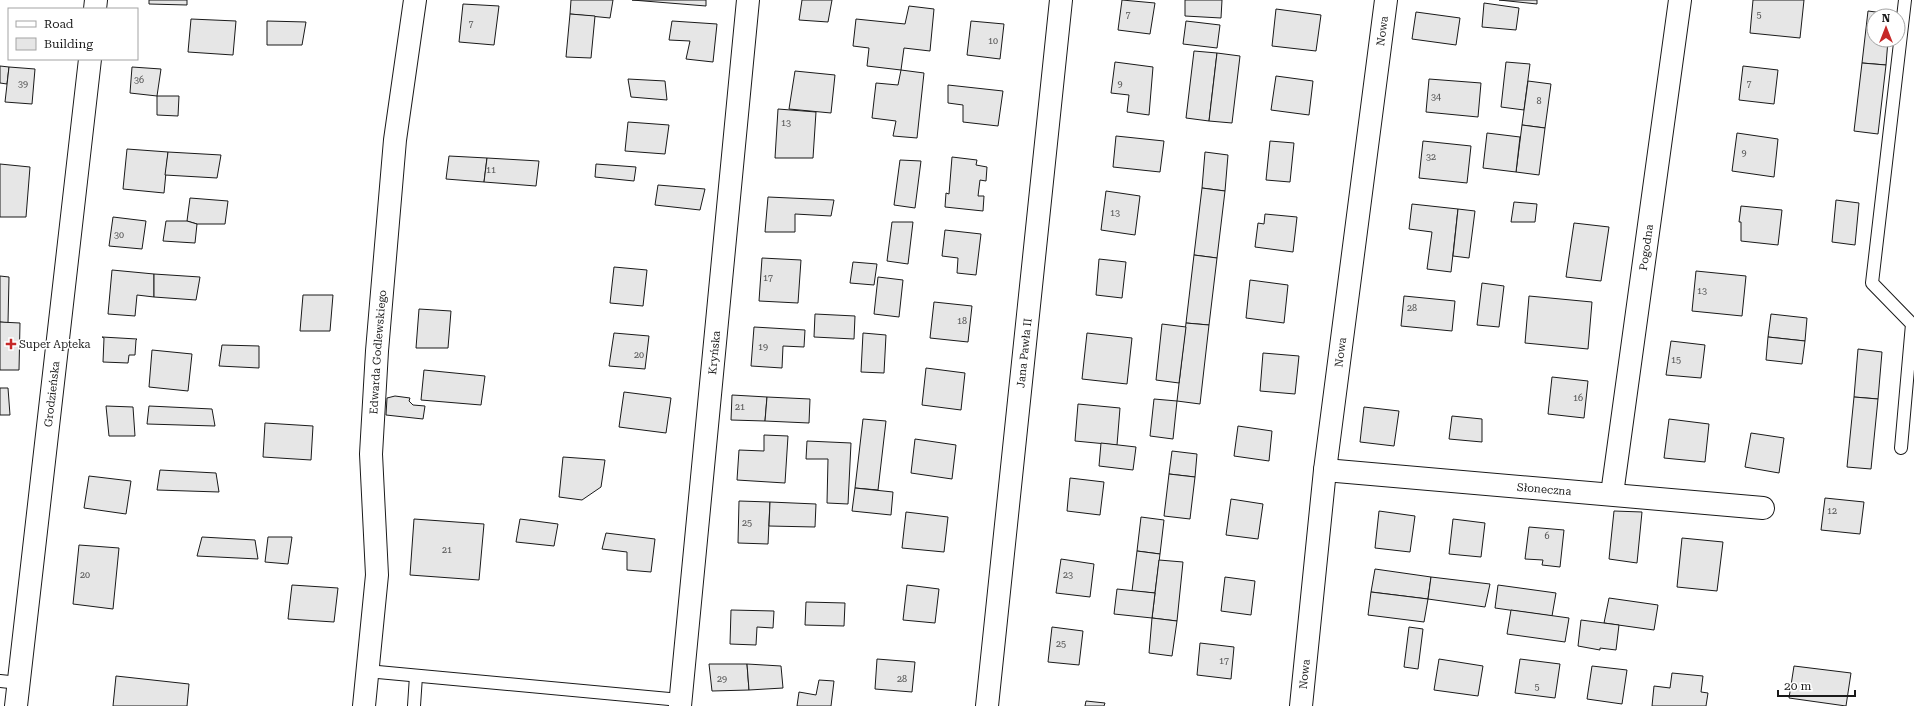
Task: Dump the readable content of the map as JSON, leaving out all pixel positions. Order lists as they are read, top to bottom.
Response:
{
  "streets": {
    "street": [
      "Nowa",
      "Pogodna",
      "Edwarda Godlewskiego",
      "Kryńska",
      "Jana Pawła II",
      "Grodzieńska",
      "Słoneczna"
    ]
  },
  "crossings": [
    ["Nowa", "Słoneczna"],
    ["Pogodna", "Słoneczna"]
  ],
  "places": {
    "health": ["Super Apteka"]
  },
  "house_numbers": [
    "7",
    "5",
    "7",
    "10",
    "36",
    "39",
    "9",
    "7",
    "34",
    "8",
    "13",
    "9",
    "32",
    "11",
    "13",
    "30",
    "17",
    "13",
    "28",
    "18",
    "19",
    "20",
    "15",
    "16",
    "21",
    "12",
    "25",
    "6",
    "21",
    "20",
    "23",
    "25",
    "17",
    "29",
    "28",
    "5"
  ],
  "legend": ["Road", "Building"],
  "scale_bar": "20 m",
  "north": "top"
}
